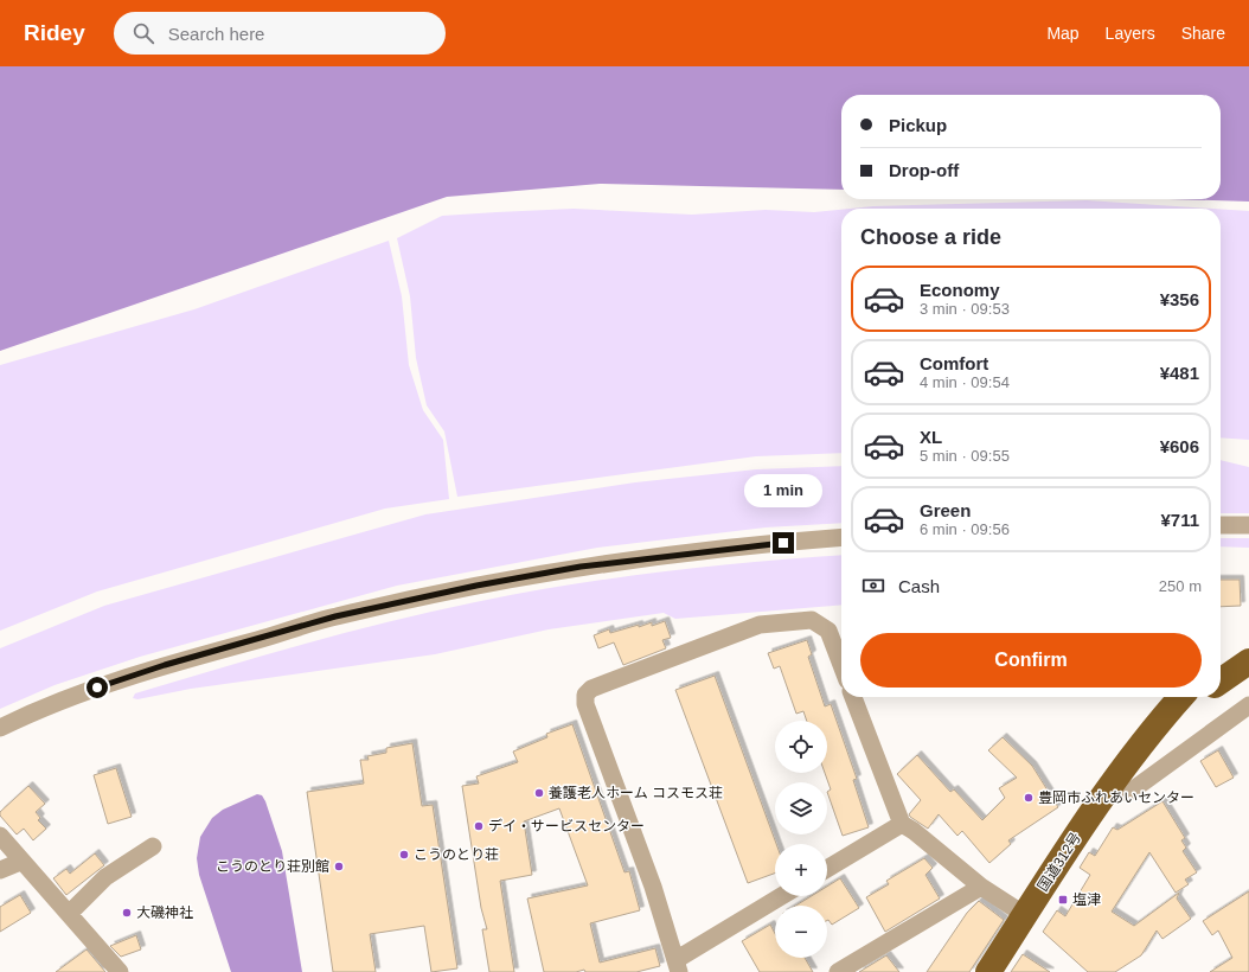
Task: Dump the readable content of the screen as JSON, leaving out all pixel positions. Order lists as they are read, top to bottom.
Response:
{
  "streets": {
    "highway": ["国道312号"]
  },
  "places": {
    "other": [
      "養護老人ホーム コスモス荘",
      "豊岡市ふれあいセンター",
      "デイ・サービスセンター",
      "こうのとり荘",
      "こうのとり荘別館",
      "大磯神社"
    ],
    "transit": ["塩津"]
  },
  "page": {
    "header": "Ridey",
    "search": "Search here",
    "nav": ["Map", "Layers", "Share"],
    "banner": ["Pickup", "Drop-off"],
    "heading": "Choose a ride",
    "list": [
      {
        "name": "Economy",
        "note": "3 min · 09:53",
        "value": "¥356"
      },
      {
        "name": "Comfort",
        "note": "4 min · 09:54",
        "value": "¥481"
      },
      {
        "name": "XL",
        "note": "5 min · 09:55",
        "value": "¥606"
      },
      {
        "name": "Green",
        "note": "6 min · 09:56",
        "value": "¥711"
      }
    ],
    "bubble": "1 min",
    "pay": ["Cash", "250 m"],
    "buttons": "Confirm",
    "map_buttons": ["+", "−"]
  }
}
